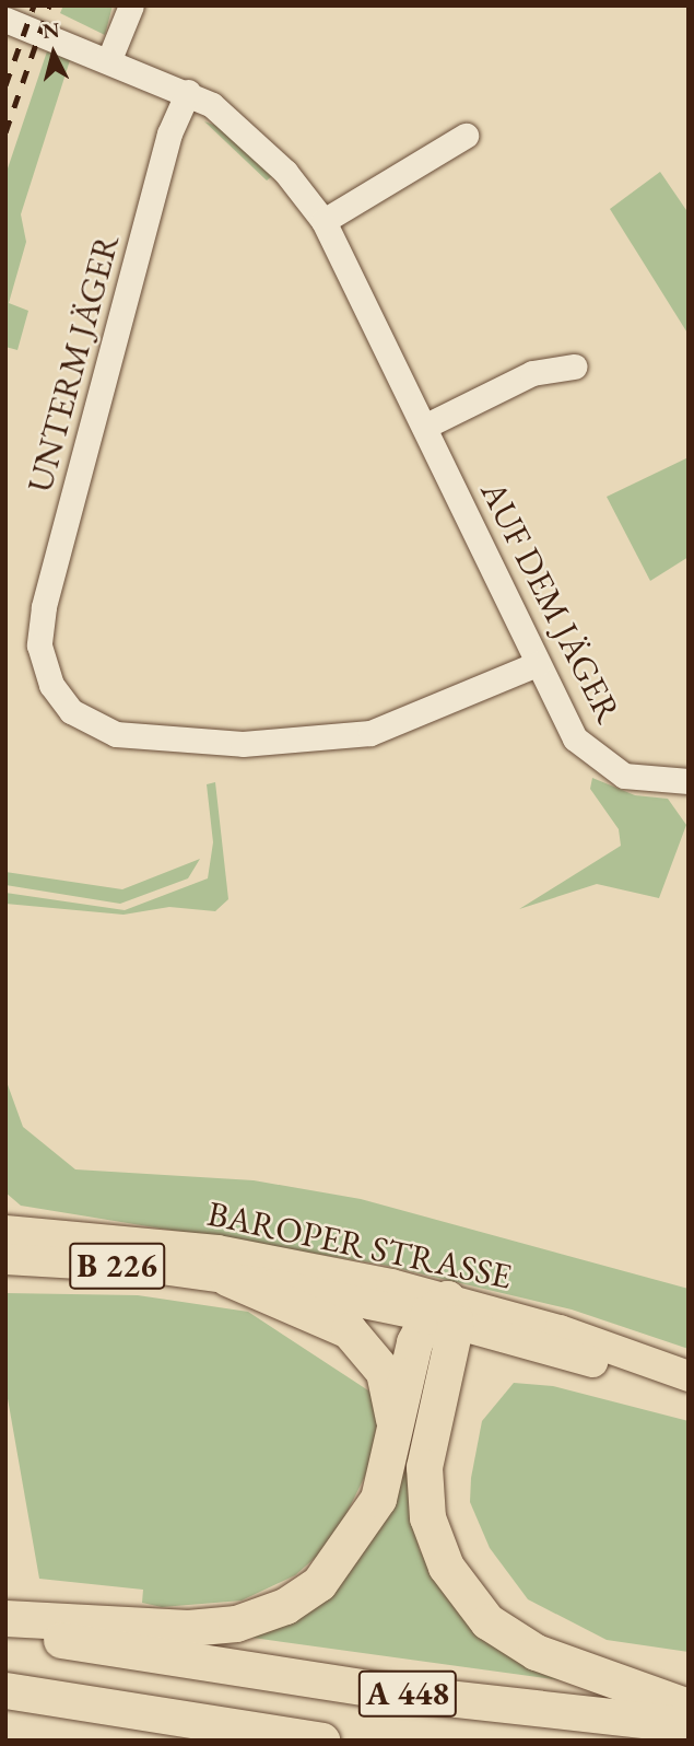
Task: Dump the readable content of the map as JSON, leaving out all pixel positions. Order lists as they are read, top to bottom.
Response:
{
  "streets": {
    "highway": ["A 448"],
    "main road": ["BAROPER STRASSE", "B 226"],
    "street": ["UNTERM JÄGER", "AUF DEM JÄGER"]
  },
  "crossings": [
    ["UNTERM JÄGER", "AUF DEM JÄGER"]
  ],
  "north": "top"
}
